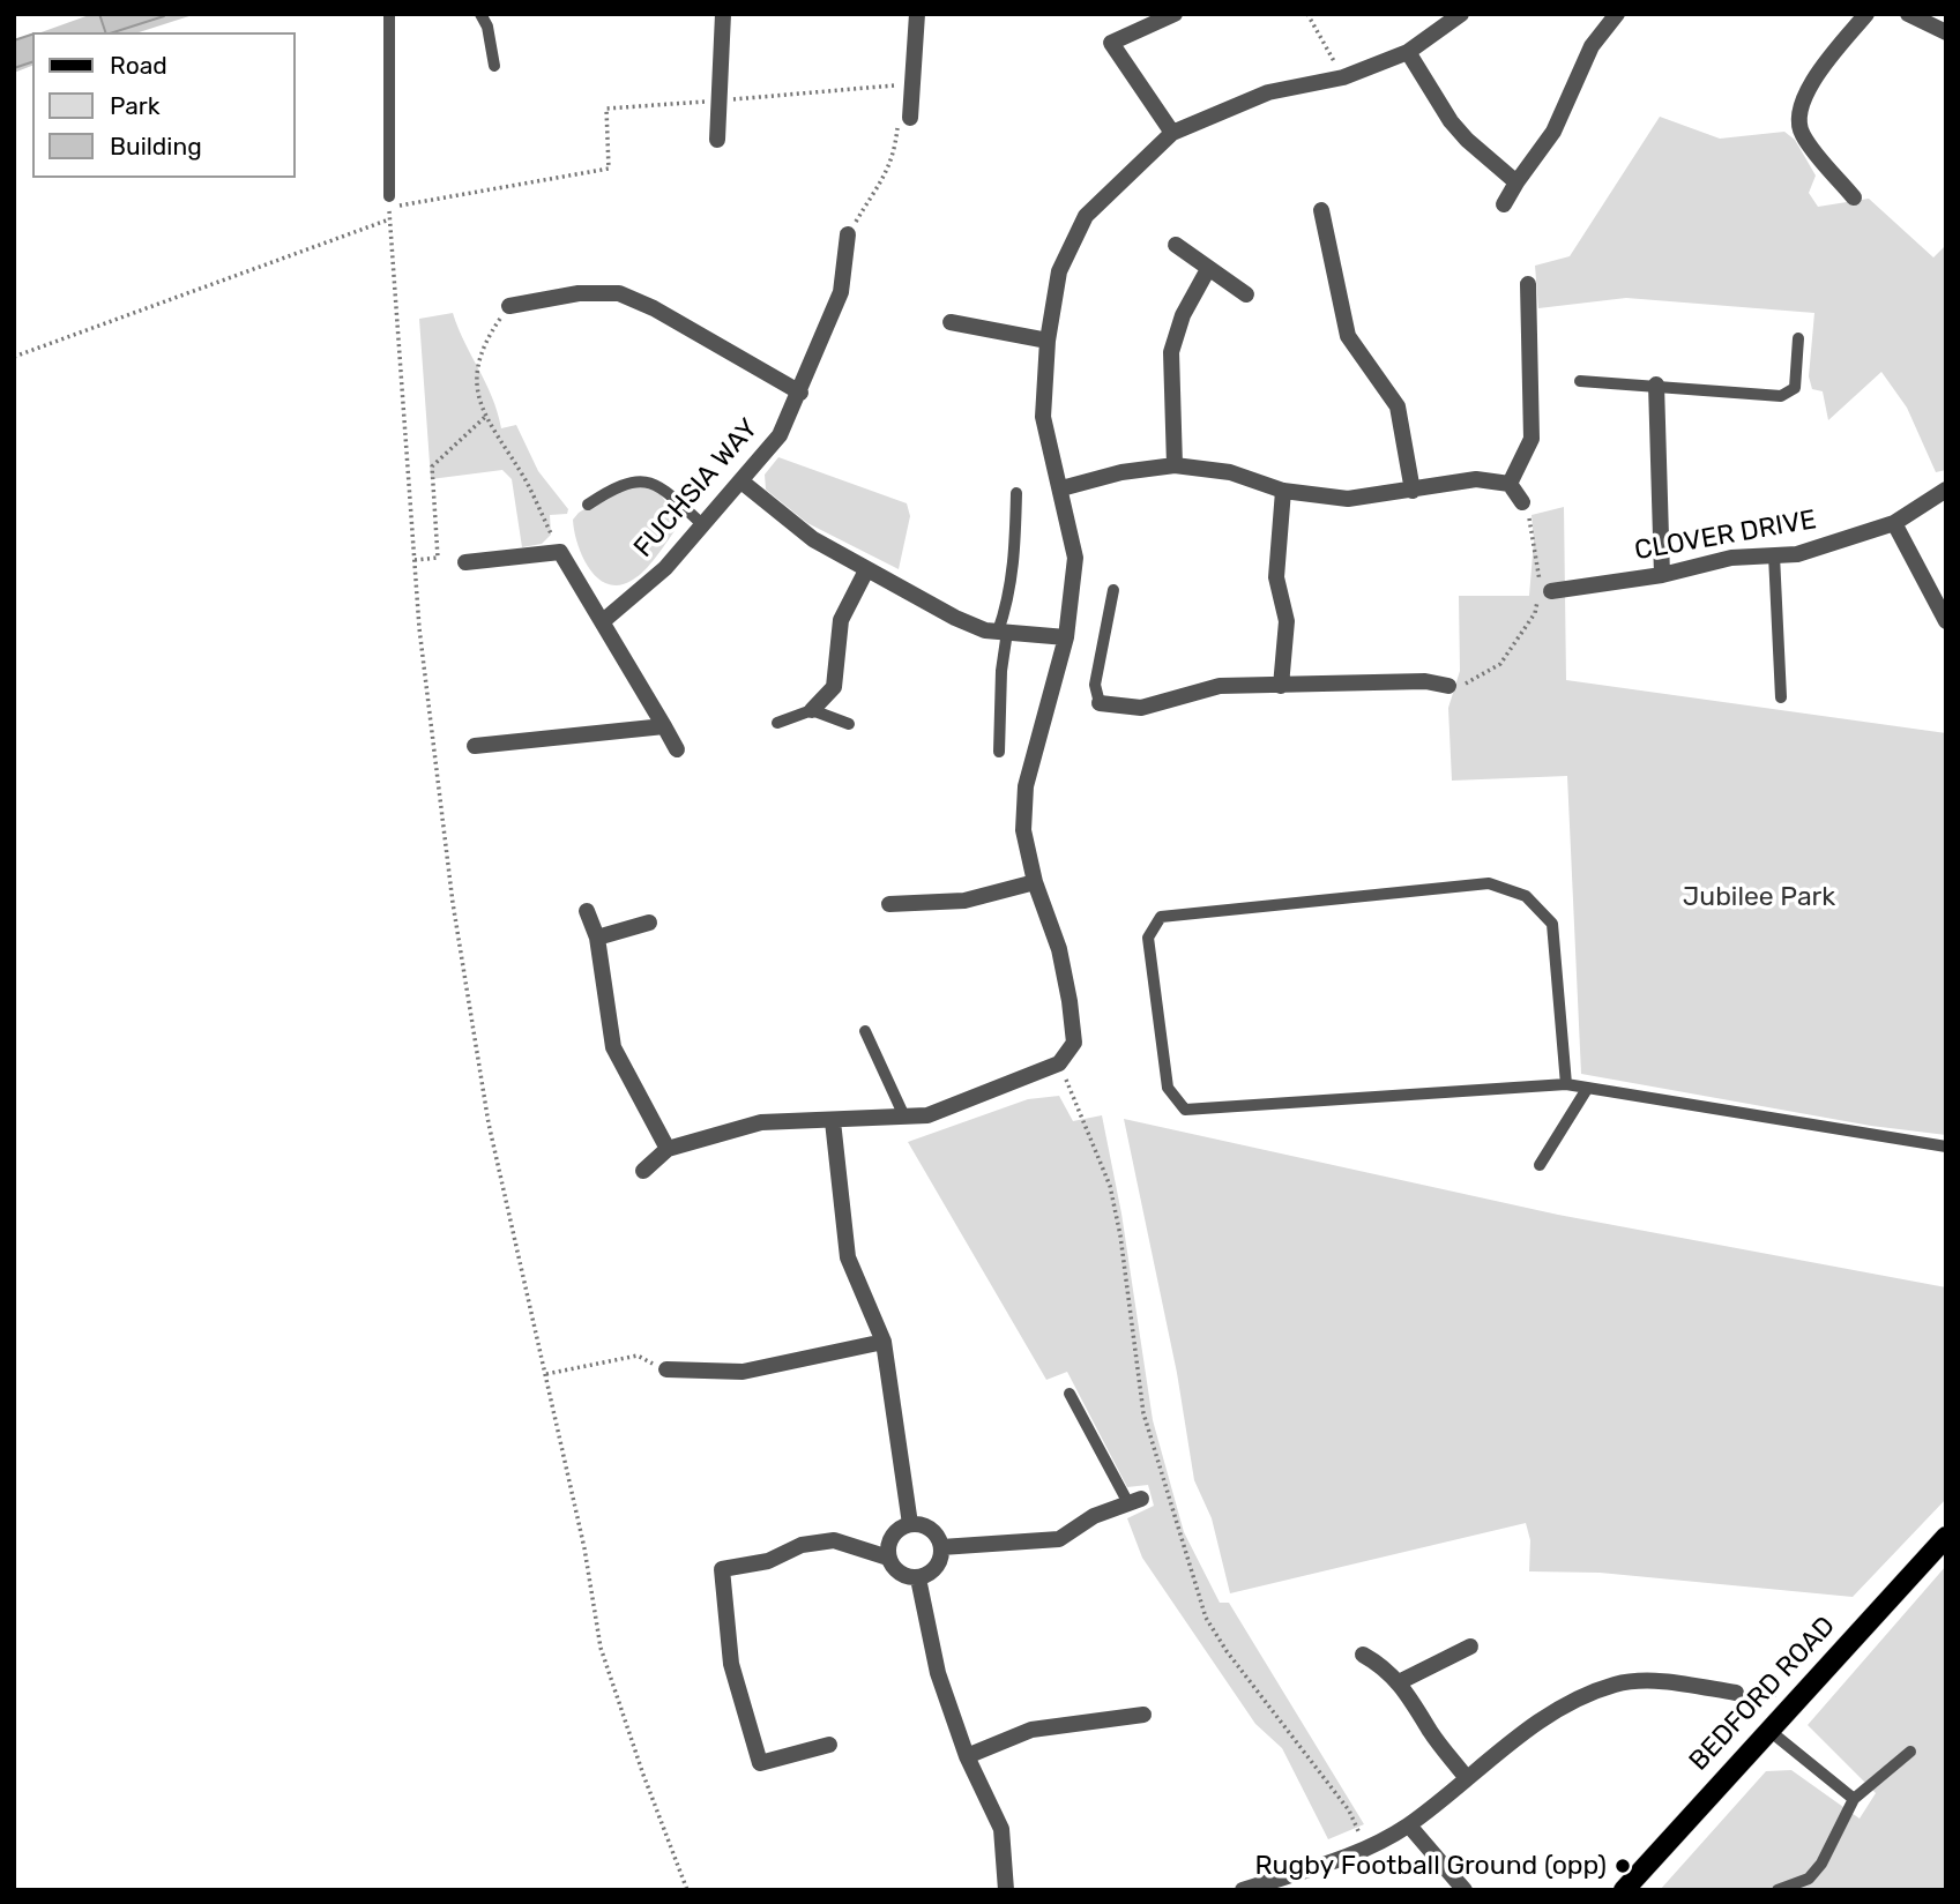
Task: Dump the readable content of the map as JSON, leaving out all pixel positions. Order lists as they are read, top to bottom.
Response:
{
  "streets": {
    "main road": ["BEDFORD ROAD"],
    "street": ["FUCHSIA WAY", "CLOVER DRIVE"]
  },
  "parks": ["Jubilee Park"],
  "places": ["Rugby Football Ground (opp)"],
  "legend": ["Road", "Park", "Building"]
}
